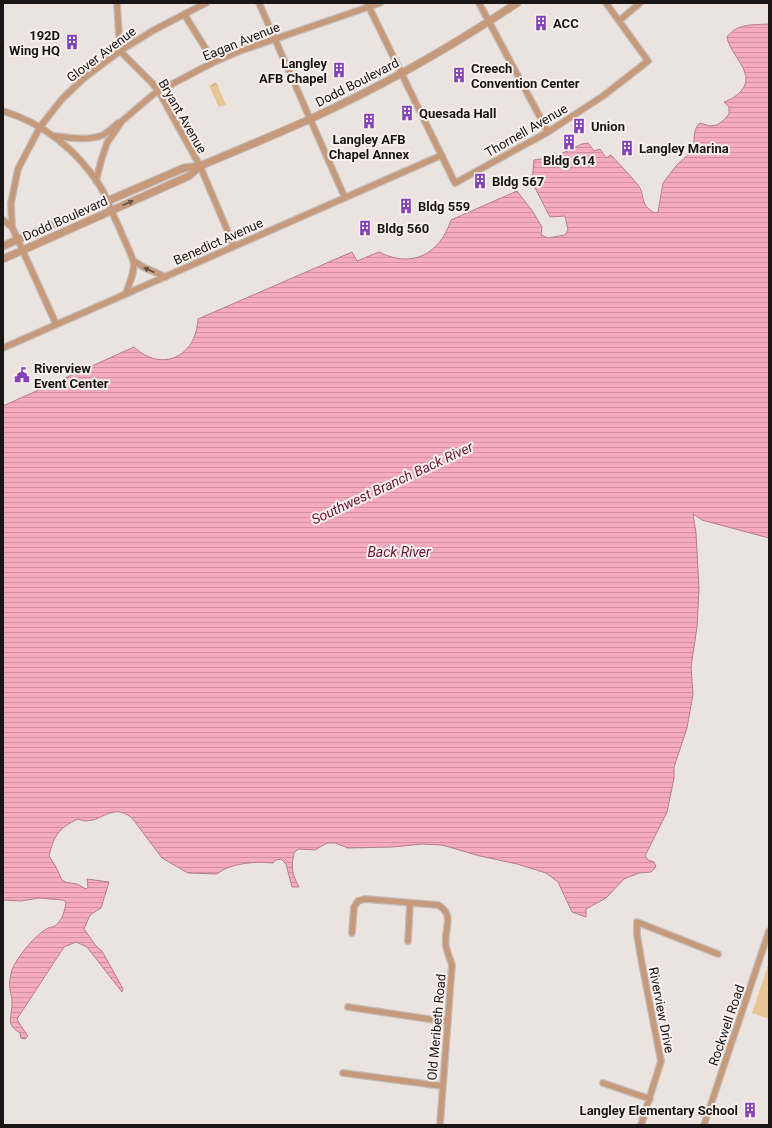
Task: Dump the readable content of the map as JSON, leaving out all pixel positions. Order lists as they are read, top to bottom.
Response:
{
  "streets": {
    "street": [
      "Eagan Avenue",
      "Glover Avenue",
      "Dodd Boulevard",
      "Bryant Avenue",
      "Thornell Avenue",
      "Benedict Avenue",
      "Riverview Drive",
      "Rockwell Road",
      "Old Meribeth Road"
    ]
  },
  "crossings": [
    ["Eagan Avenue", "Bryant Avenue"],
    ["Glover Avenue", "Dodd Boulevard"],
    ["Glover Avenue", "Bryant Avenue"],
    ["Glover Avenue", "Benedict Avenue"],
    ["Dodd Boulevard", "Bryant Avenue"],
    ["Bryant Avenue", "Benedict Avenue"],
    ["Thornell Avenue", "Benedict Avenue"]
  ],
  "water": ["Southwest Branch Back River", "Back River"],
  "places": {
    "building": [
      "ACC",
      "192D Wing HQ",
      "Langley AFB Chapel",
      "Creech Convention Center",
      "Quesada Hall",
      "Langley AFB Chapel Annex",
      "Union",
      "Bldg 614",
      "Langley Marina",
      "Bldg 567",
      "Bldg 559",
      "Bldg 560",
      "Langley Elementary School"
    ],
    "public building": ["Riverview Event Center"]
  }
}
